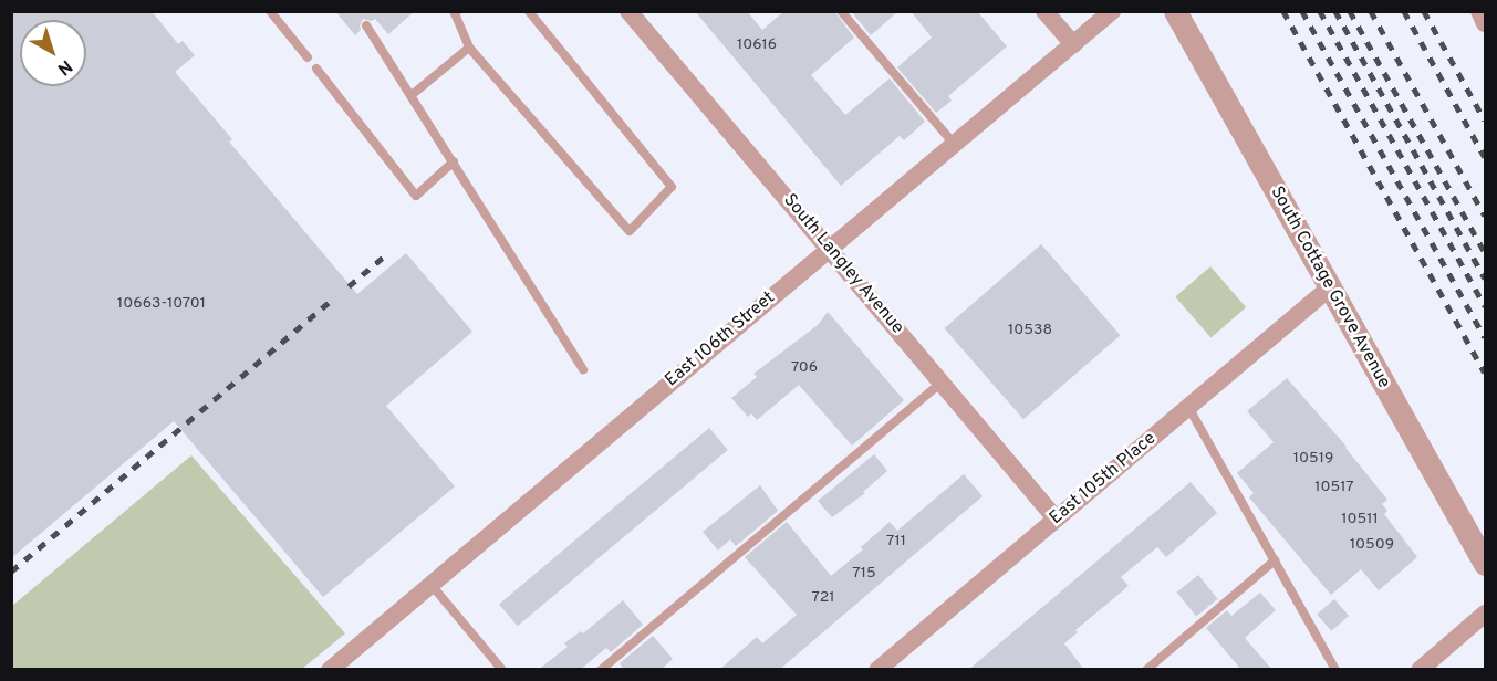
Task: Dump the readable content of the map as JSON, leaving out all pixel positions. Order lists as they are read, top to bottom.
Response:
{
  "streets": {
    "street": [
      "South Langley Avenue",
      "South Cottage Grove Avenue",
      "East 106th Street",
      "East 105th Place"
    ]
  },
  "crossings": [
    ["South Langley Avenue", "East 106th Street"],
    ["South Langley Avenue", "East 105th Place"],
    ["South Cottage Grove Avenue", "East 105th Place"]
  ],
  "house_numbers": [
    "10616",
    "10663-10701",
    "10538",
    "706",
    "10519",
    "10517",
    "10511",
    "711",
    "10509",
    "715",
    "721"
  ],
  "north": "bottom right"
}
